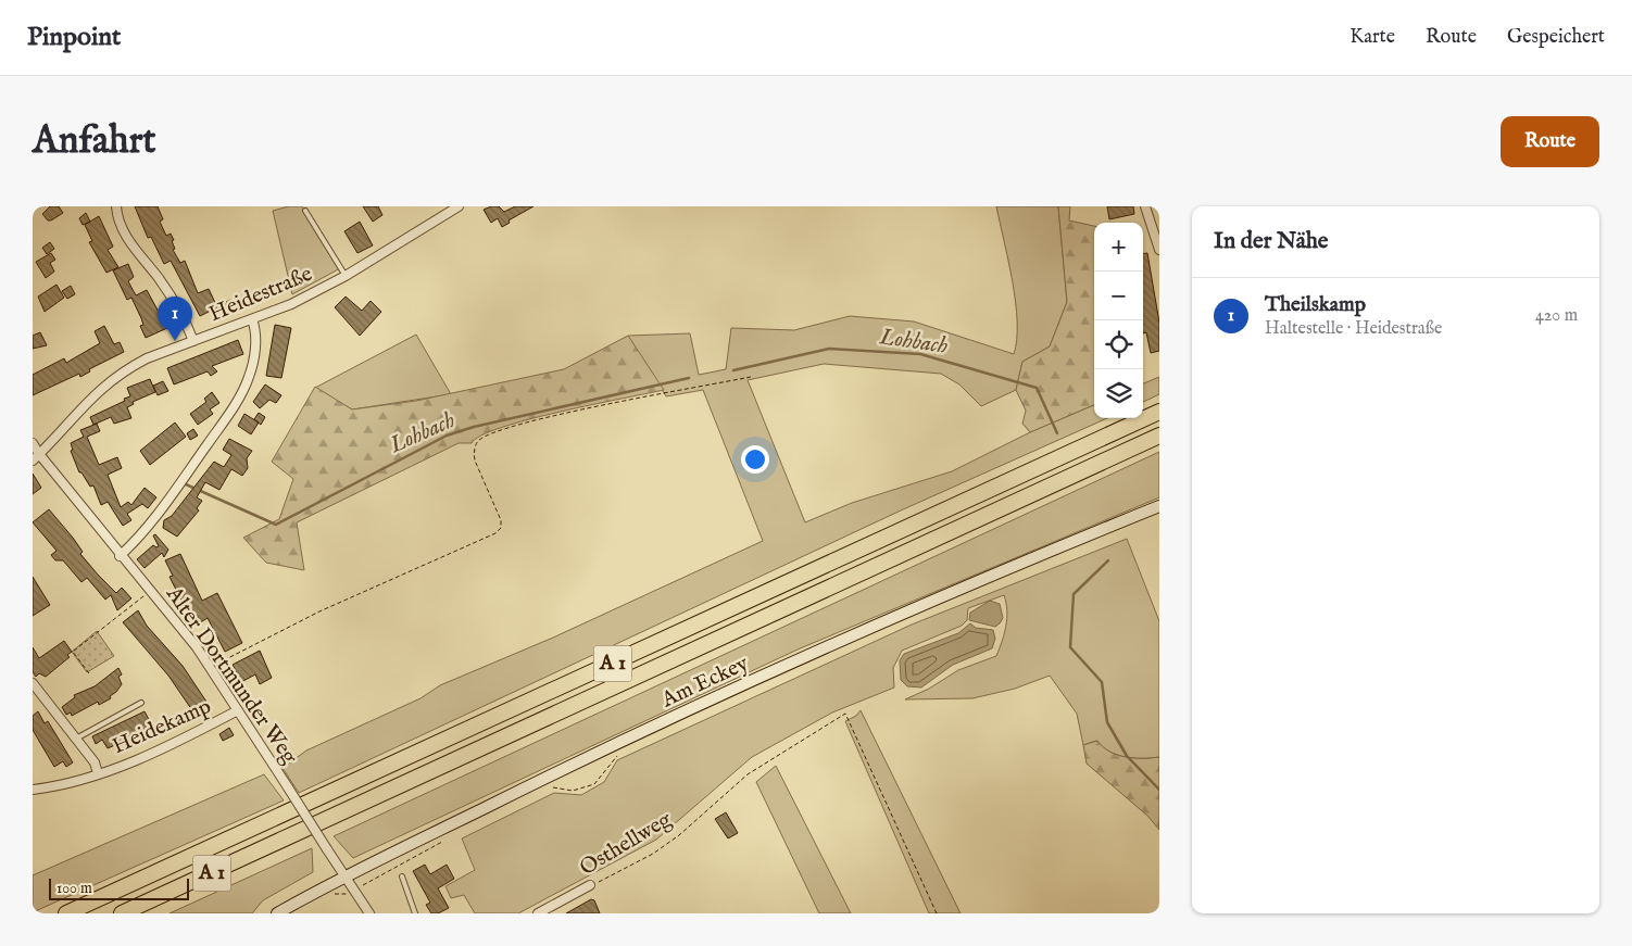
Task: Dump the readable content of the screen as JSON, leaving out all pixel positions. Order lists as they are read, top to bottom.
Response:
{
  "streets": {
    "highway": ["A 1"],
    "street": [
      "Heidestraße",
      "Alter Dortmunder Weg",
      "Am Eckey",
      "Heidekamp",
      "Osthellweg"
    ]
  },
  "crossings": [
    ["Heidestraße", "Alter Dortmunder Weg"],
    ["Alter Dortmunder Weg", "Am Eckey"],
    ["Alter Dortmunder Weg", "Heidekamp"]
  ],
  "water": ["Lohbach"],
  "scale_bar": "100 m",
  "page": {
    "header": "Pinpoint",
    "nav": ["Karte", "Route", "Gespeichert"],
    "buttons": "Route",
    "title": "Anfahrt",
    "heading": "In der Nähe",
    "map_buttons": ["+", "−"],
    "list": [
      {
        "mark": "1",
        "name": "Theilskamp",
        "note": "Haltestelle · Heidestraße",
        "value": "420 m"
      }
    ],
    "pins": "1",
    "scale": "100 m"
  }
}
